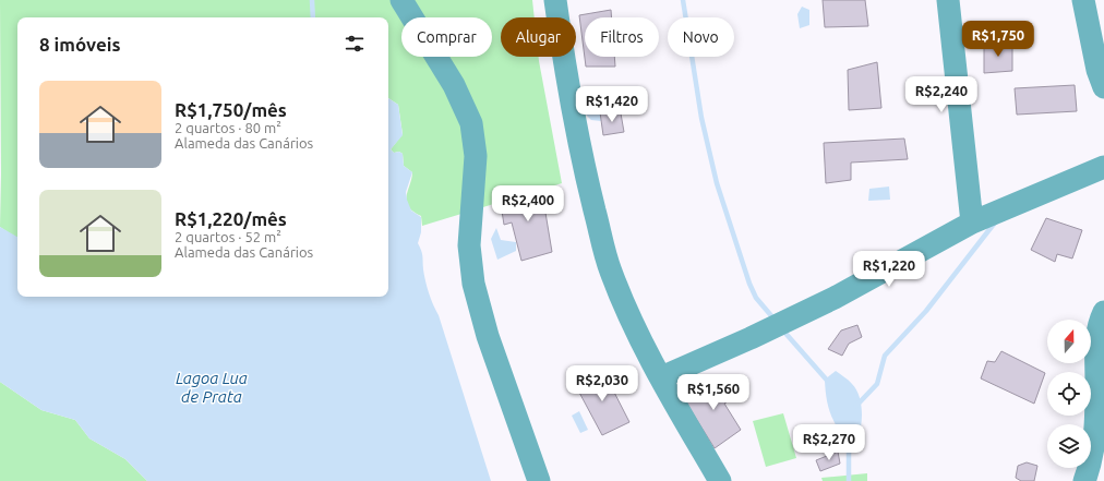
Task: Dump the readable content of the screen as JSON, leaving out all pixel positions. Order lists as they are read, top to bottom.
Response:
{
  "water": ["Lagoa Lua de Prata"],
  "north": "top",
  "page": {
    "chip": [
      "Comprar",
      "Alugar",
      "Filtros",
      "Novo"
    ],
    "heading": "8 imóveis",
    "price": [
      "R$1,750",
      "R$2,240",
      "R$1,420",
      "R$2,400",
      "R$1,220",
      "R$2,030",
      "R$1,560",
      "R$2,270"
    ],
    "list": [
      {
        "name": "R$1,750/mês",
        "note": "2 quartos · 80 m² · Alameda das Canários"
      },
      {
        "name": "R$1,220/mês",
        "note": "2 quartos · 52 m² · Alameda das Canários"
      }
    ]
  }
}
